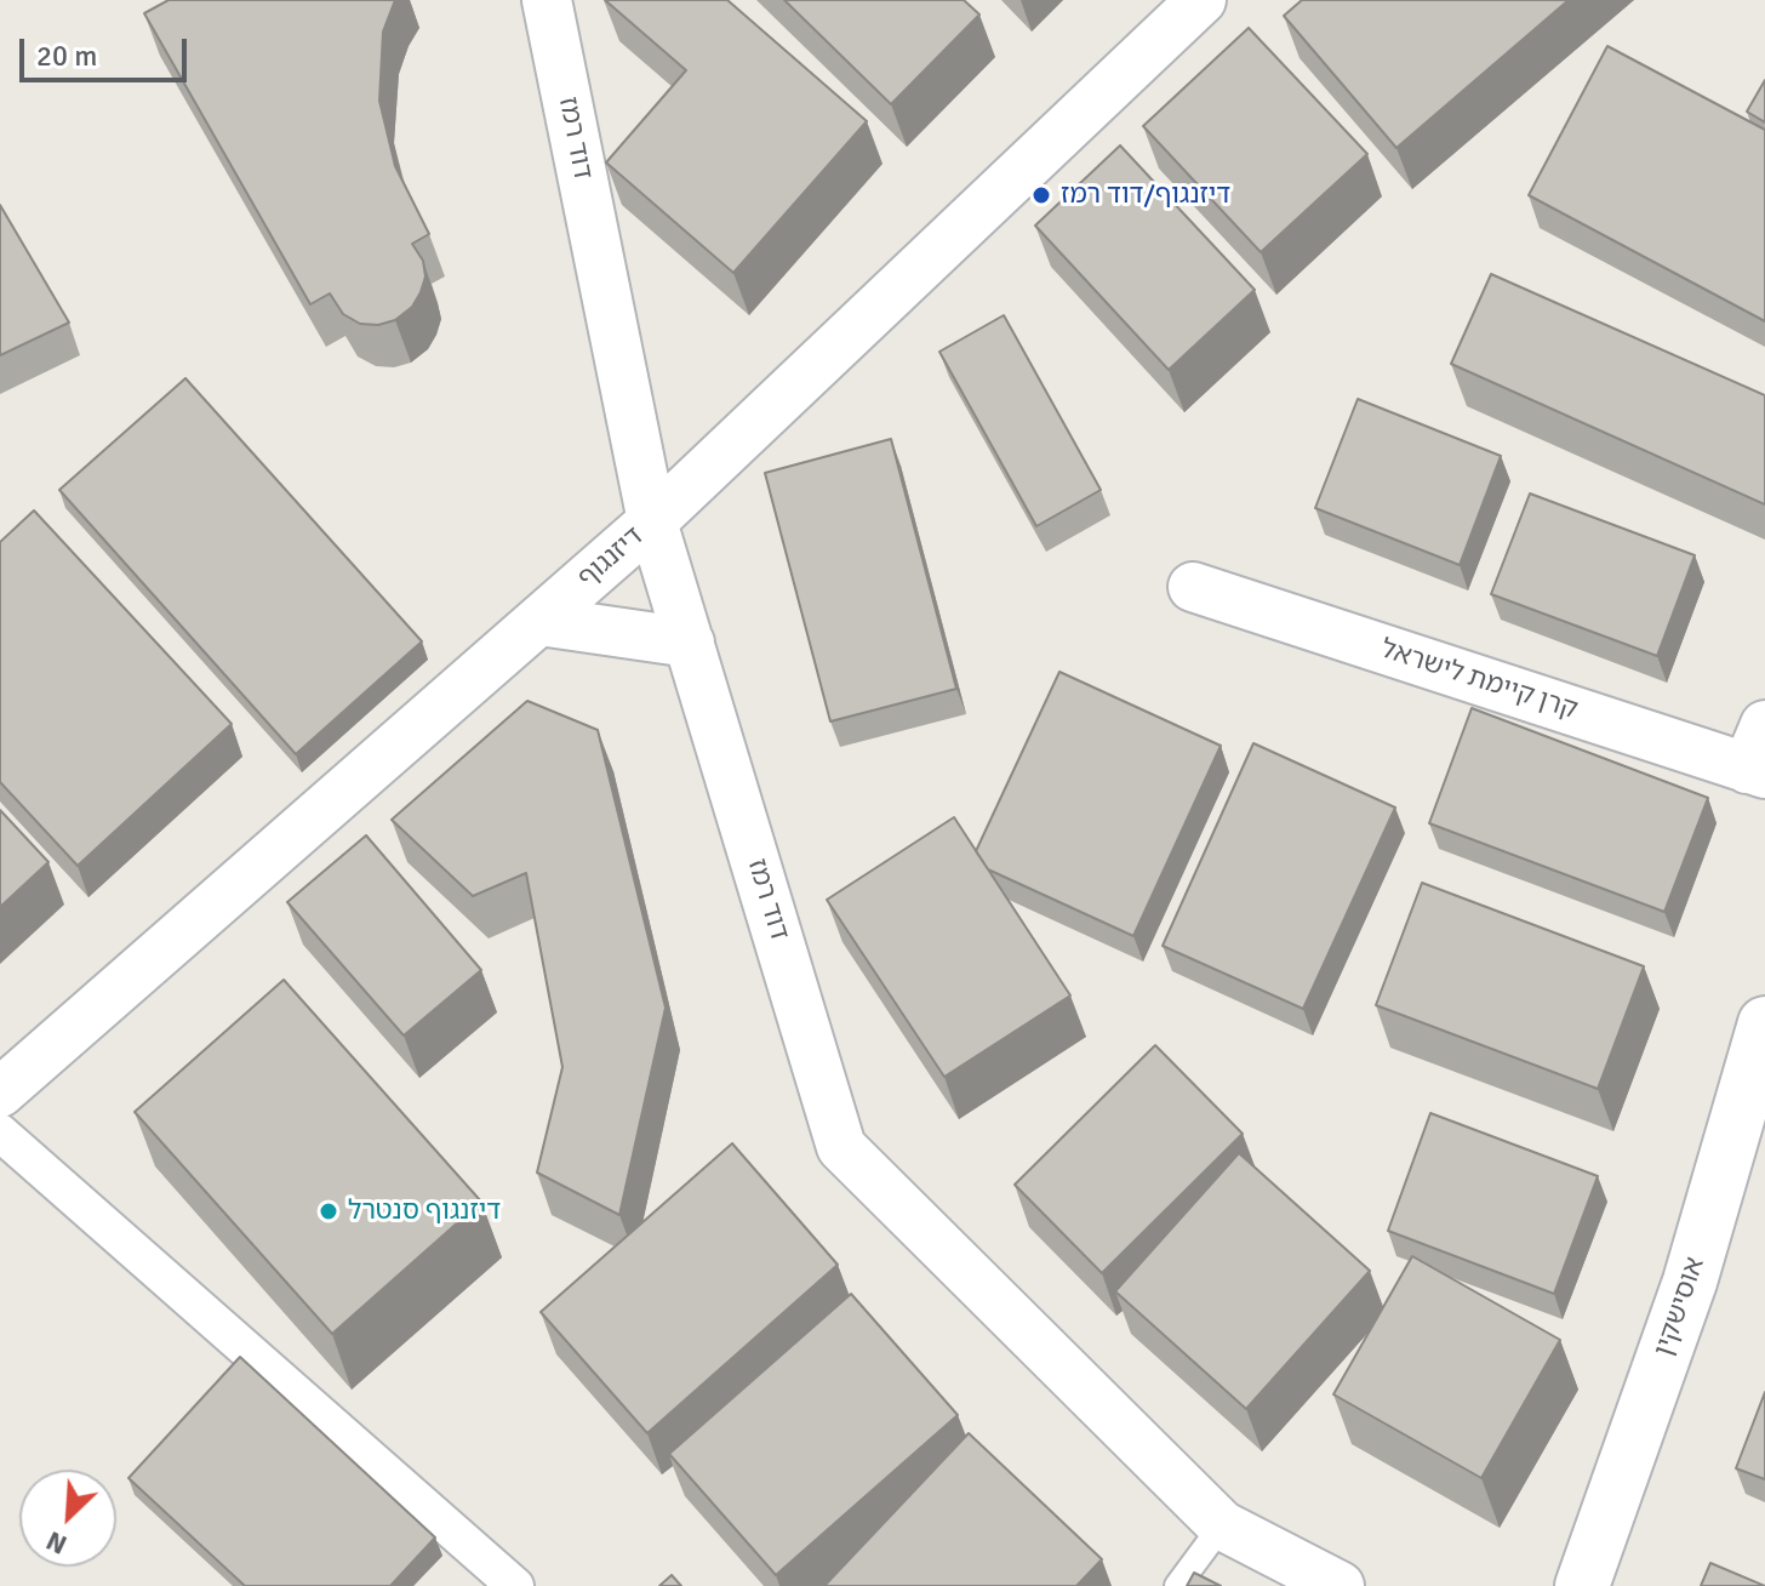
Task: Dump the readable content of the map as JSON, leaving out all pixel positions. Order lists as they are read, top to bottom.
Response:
{
  "streets": {
    "street": [
      "דוד רמז",
      "דיזנגוף",
      "קרן קיימת לישראל",
      "אוסישקין"
    ]
  },
  "crossings": [
    ["דוד רמז", "דיזנגוף"]
  ],
  "places": ["דיזנגוף/דוד רמז", "דיזנגוף סנטרל"],
  "scale_bar": "20 m",
  "north": "bottom left"
}
